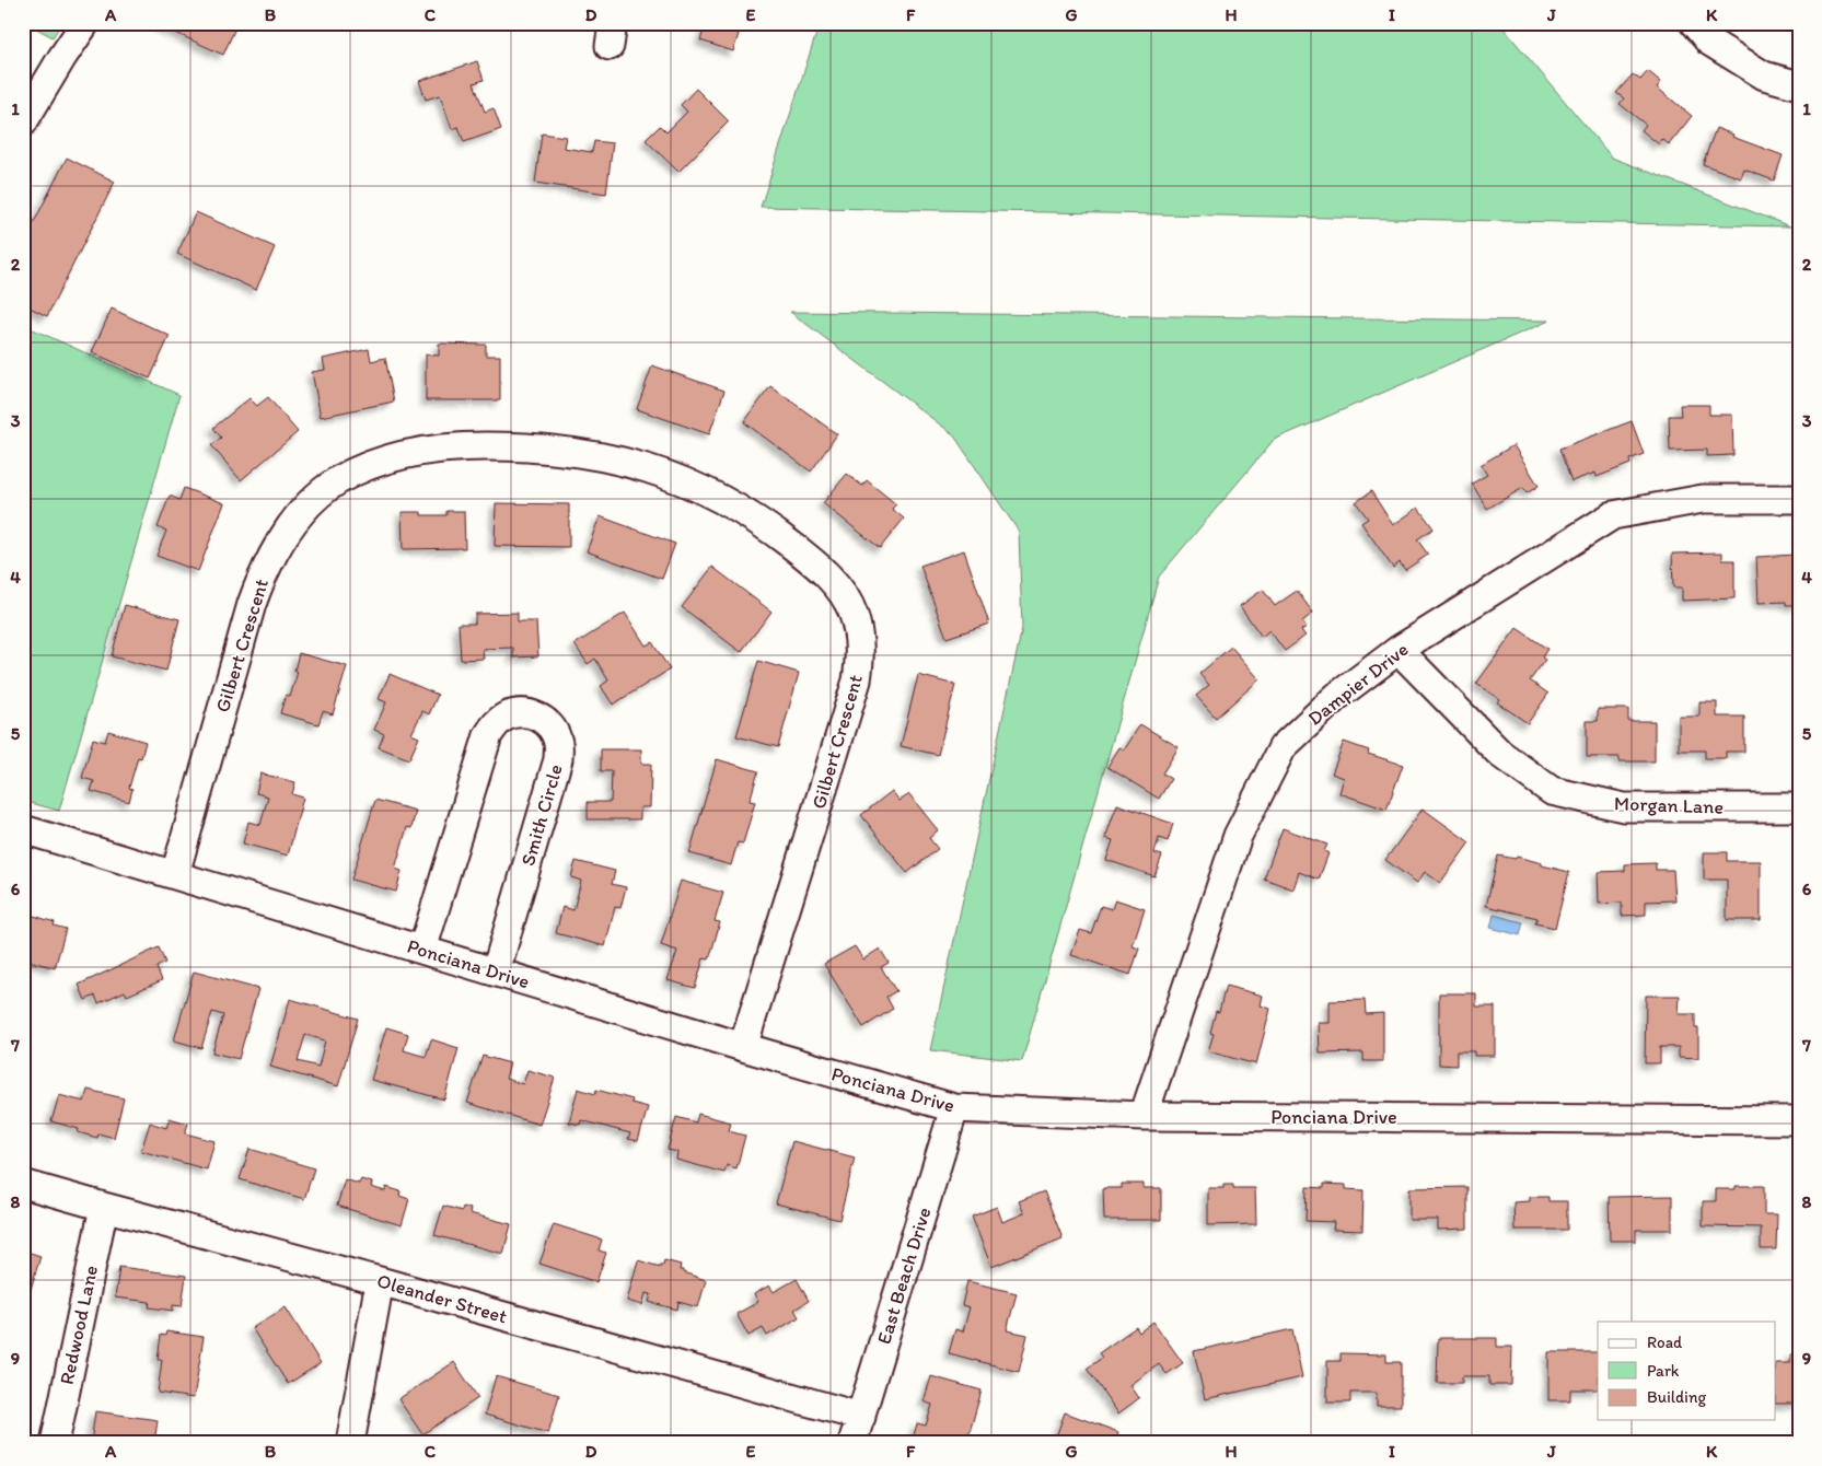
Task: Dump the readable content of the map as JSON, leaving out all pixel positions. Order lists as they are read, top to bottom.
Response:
{
  "streets": {
    "street": [
      "Gilbert Crescent",
      "Dampier Drive",
      "Morgan Lane",
      "Smith Circle",
      "Ponciana Drive",
      "East Beach Drive",
      "Oleander Street",
      "Redwood Lane"
    ]
  },
  "crossings": [
    ["Gilbert Crescent", "Ponciana Drive"],
    ["Dampier Drive", "Morgan Lane"],
    ["Dampier Drive", "Ponciana Drive"],
    ["Smith Circle", "Ponciana Drive"],
    ["Ponciana Drive", "East Beach Drive"],
    ["East Beach Drive", "Oleander Street"],
    ["Oleander Street", "Redwood Lane"]
  ],
  "legend": ["Road", "Park", "Building"],
  "grid": {
    "columns": [
      "A",
      "B",
      "C",
      "D",
      "E",
      "F",
      "G",
      "H",
      "I",
      "J",
      "K"
    ],
    "rows": [
      "1",
      "2",
      "3",
      "4",
      "5",
      "6",
      "7",
      "8",
      "9"
    ]
  }
}
